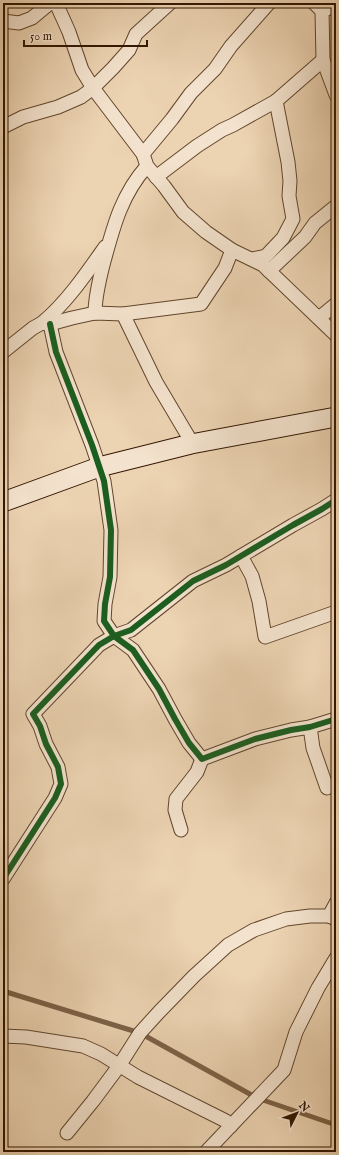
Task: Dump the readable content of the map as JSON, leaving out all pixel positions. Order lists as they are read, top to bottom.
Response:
{
  "scale_bar": "50 m",
  "north": "top right"
}
